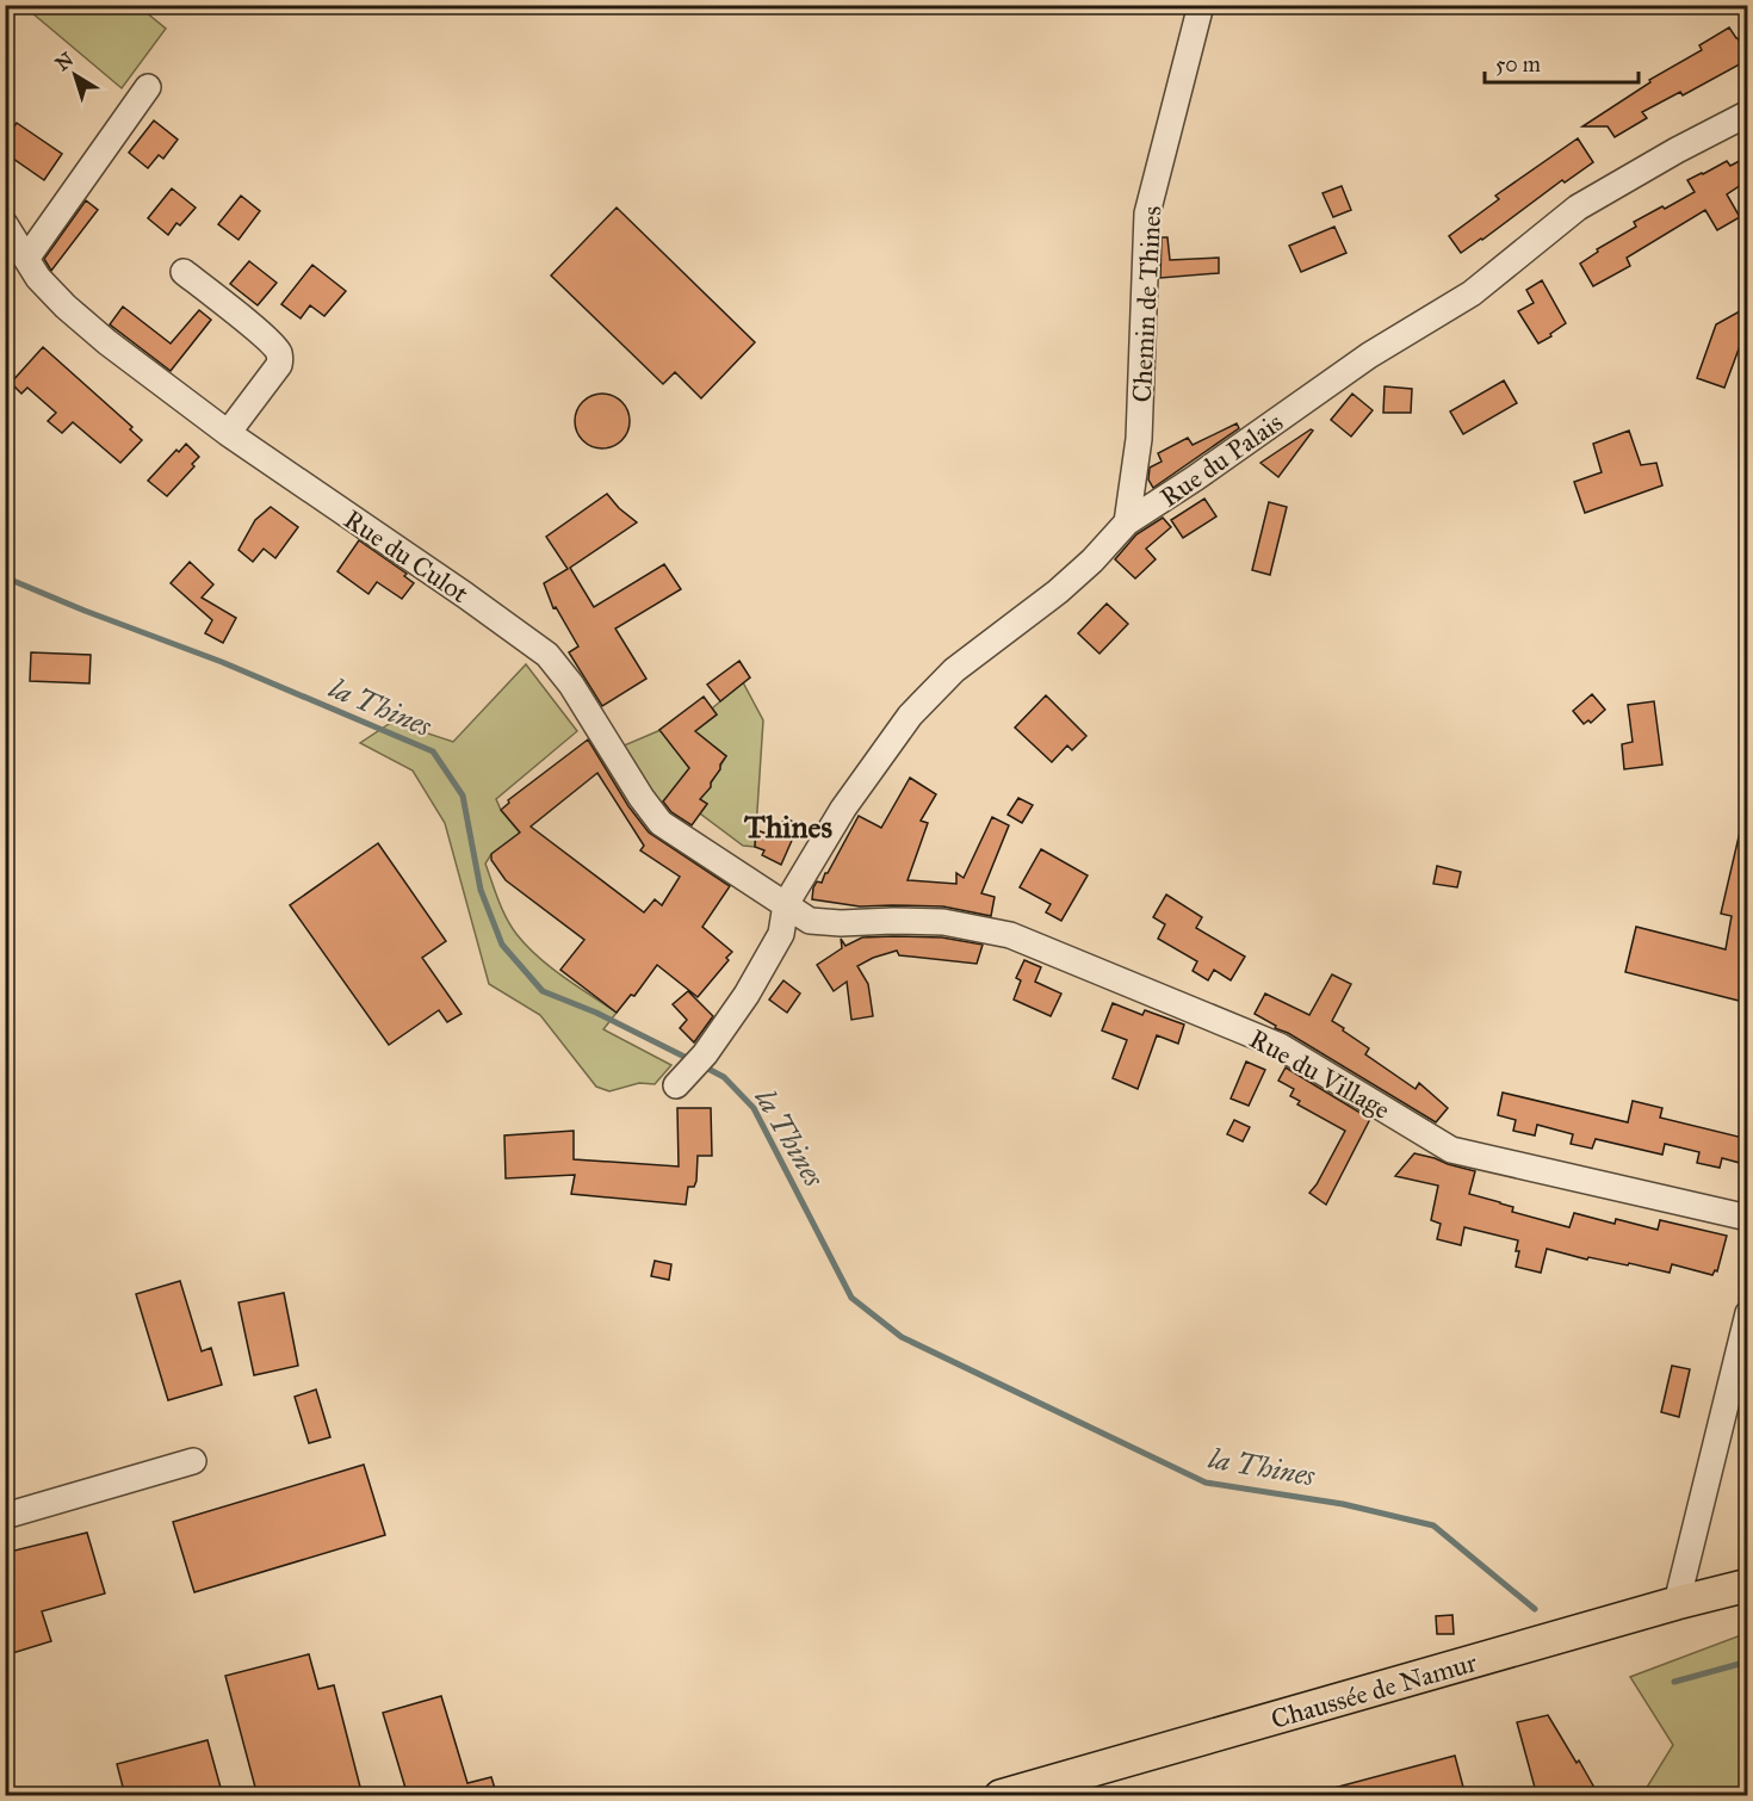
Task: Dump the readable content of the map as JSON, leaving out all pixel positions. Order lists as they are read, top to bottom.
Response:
{
  "streets": {
    "main road": ["Chaussée de Namur"],
    "street": [
      "Chemin de Thines",
      "Rue du Palais",
      "Rue du Culot",
      "Rue du Village"
    ]
  },
  "crossings": [
    ["Chemin de Thines", "Rue du Palais"],
    ["Rue du Palais", "Rue du Culot"]
  ],
  "districts": ["Thines"],
  "water": ["la Thines"],
  "scale_bar": "50 m",
  "north": "top left"
}
